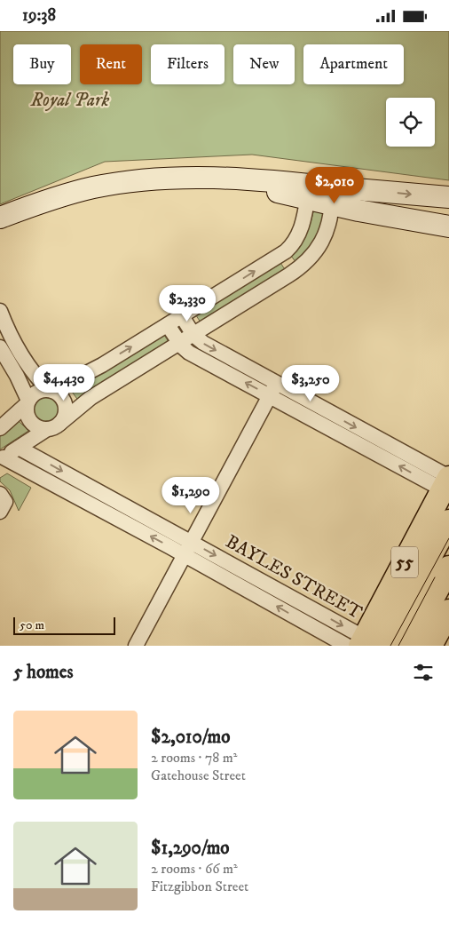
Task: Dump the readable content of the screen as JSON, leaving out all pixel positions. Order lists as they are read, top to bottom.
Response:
{
  "streets": {
    "main road": ["55"],
    "street": ["BAYLES STREET"]
  },
  "crossings": [
    ["55", "BAYLES STREET"]
  ],
  "parks": ["Royal Park"],
  "scale_bar": "50 m",
  "page": {
    "status": "19:38",
    "chip": [
      "Buy",
      "Rent",
      "Filters",
      "New",
      "Apartment"
    ],
    "price": [
      "$2,010",
      "$2,330",
      "$4,430",
      "$3,250",
      "$1,290"
    ],
    "scale": "50 m",
    "heading": "5 homes",
    "list": [
      {
        "name": "$2,010/mo",
        "note": "2 rooms · 78 m² · Gatehouse Street"
      },
      {
        "name": "$1,290/mo",
        "note": "2 rooms · 66 m² · Fitzgibbon Street"
      }
    ]
  }
}
